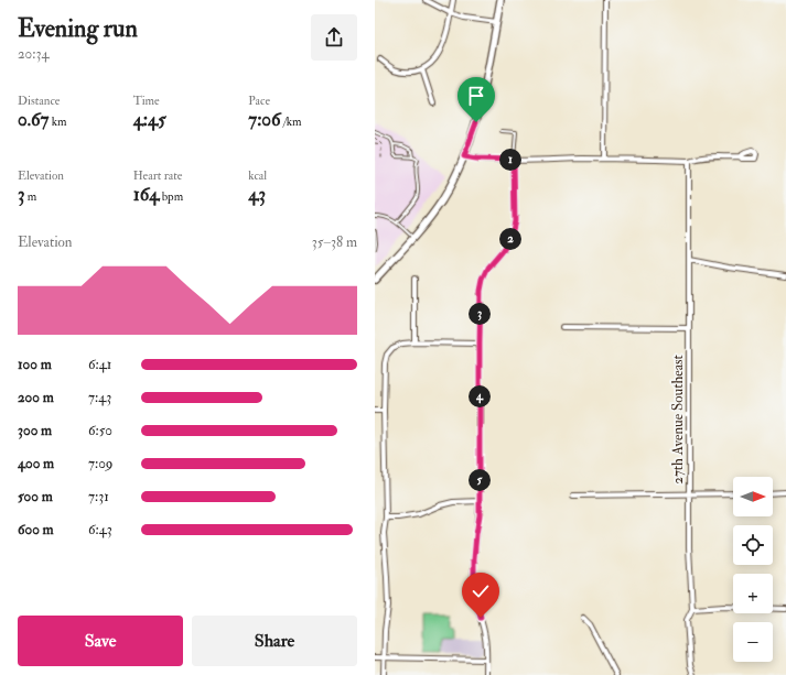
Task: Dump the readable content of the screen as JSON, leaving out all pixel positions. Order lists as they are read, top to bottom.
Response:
{
  "streets": {
    "street": ["27th Avenue Southeast"]
  },
  "north": "right",
  "page": {
    "heading": ["Evening run", "20:34"],
    "stats": [
      ["Distance", "0.67 km"],
      ["Time", "4:45"],
      ["Pace", "7:06 /km"],
      ["Elevation", "3 m"],
      ["Heart rate", "164 bpm"],
      ["kcal", "43"]
    ],
    "pins": [
      "1",
      "2",
      "3",
      "4",
      "5"
    ],
    "chart": ["Elevation", "35–38 m"],
    "list": [
      {
        "name": "100 m",
        "note": "6:41"
      },
      {
        "name": "200 m",
        "note": "7:43"
      },
      {
        "name": "300 m",
        "note": "6:50"
      },
      {
        "name": "400 m",
        "note": "7:09"
      },
      {
        "name": "500 m",
        "note": "7:31"
      },
      {
        "name": "600 m",
        "note": "6:43"
      }
    ],
    "map_buttons": ["+", "−"],
    "buttons": ["Save", "Share"]
  }
}
